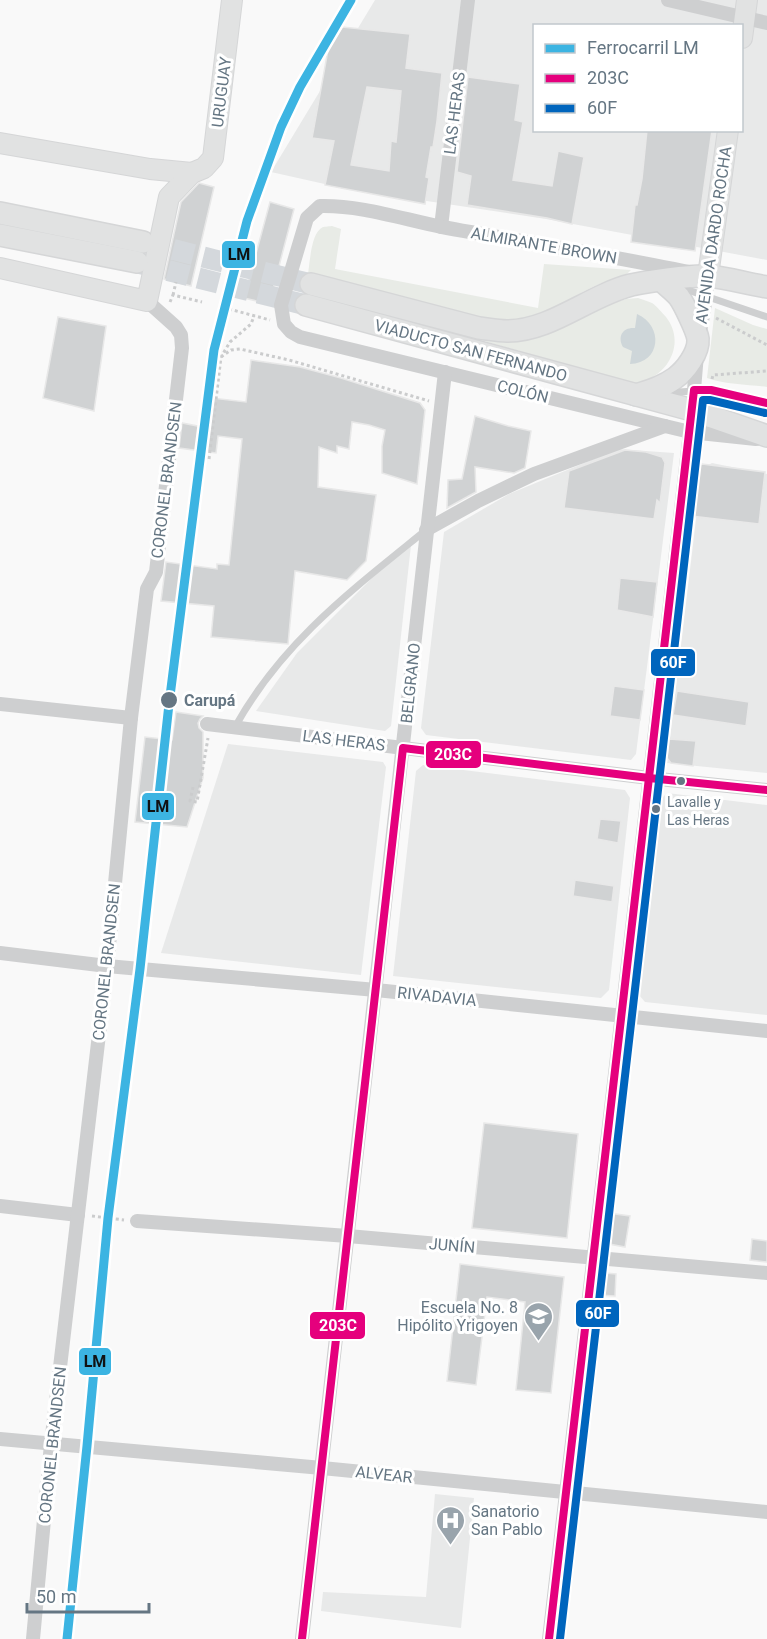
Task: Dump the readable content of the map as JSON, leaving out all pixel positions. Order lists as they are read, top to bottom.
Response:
{
  "streets": {
    "main road": ["ALMIRANTE BROWN", "VIADUCTO SAN FERNANDO", "COLÓN"],
    "street": [
      "URUGUAY",
      "LAS HERAS",
      "AVENIDA DARDO ROCHA",
      "CORONEL BRANDSEN",
      "BELGRANO",
      "RIVADAVIA",
      "JUNÍN",
      "ALVEAR"
    ]
  },
  "crossings": [
    ["LAS HERAS", "ALMIRANTE BROWN"],
    ["LAS HERAS", "BELGRANO"],
    ["AVENIDA DARDO ROCHA", "ALMIRANTE BROWN"],
    ["AVENIDA DARDO ROCHA", "VIADUCTO SAN FERNANDO"],
    ["AVENIDA DARDO ROCHA", "COLÓN"],
    ["ALMIRANTE BROWN", "VIADUCTO SAN FERNANDO"],
    ["ALMIRANTE BROWN", "COLÓN"],
    ["VIADUCTO SAN FERNANDO", "COLÓN"],
    ["COLÓN", "BELGRANO"],
    ["CORONEL BRANDSEN", "RIVADAVIA"],
    ["CORONEL BRANDSEN", "ALVEAR"],
    ["BELGRANO", "RIVADAVIA"],
    ["BELGRANO", "JUNÍN"],
    ["BELGRANO", "ALVEAR"]
  ],
  "places": {
    "other": ["Carupá", "Lavalle y Las Heras"],
    "school or university": ["Escuela No. 8 Hipólito Yrigoyen"],
    "hospital": ["Sanatorio San Pablo"]
  },
  "lines": ["rail line LM", "transit line 203C", "transit line 60F"],
  "legend": ["Ferrocarril LM", "203C", "60F"],
  "scale_bar": "50 m"
}
